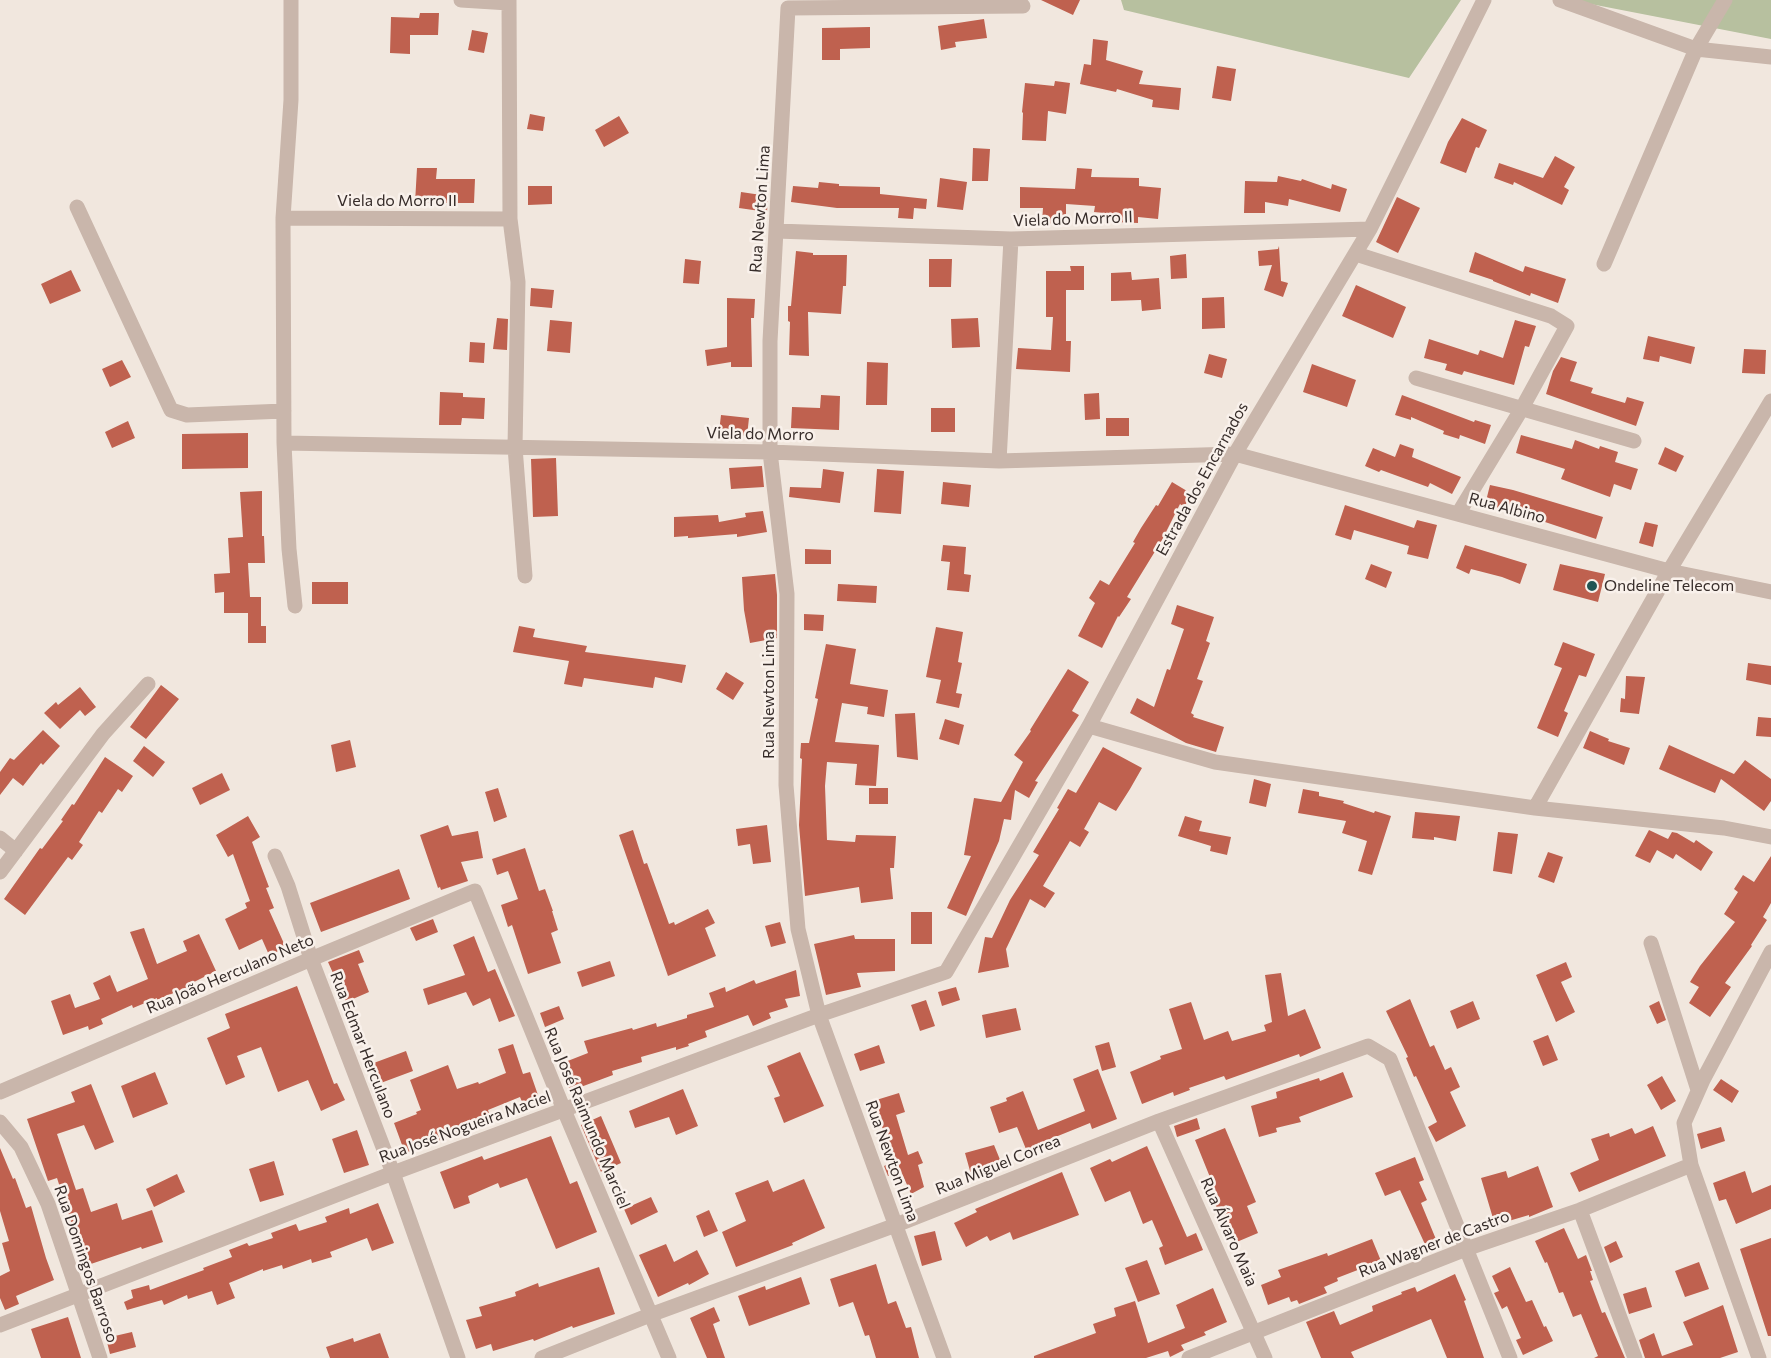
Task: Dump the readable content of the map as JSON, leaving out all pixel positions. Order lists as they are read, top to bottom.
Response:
{
  "streets": {
    "street": [
      "Viela do Morro II",
      "Rua Newton Lima",
      "Viela do Morro",
      "Estrada dos Encarnados",
      "Rua Albino",
      "Rua João Herculano Neto",
      "Rua Edmar Herculano",
      "Rua José Raimundo Marciel",
      "Rua José Nogueira Maciel",
      "Rua Miguel Correa",
      "Rua Álvaro Maia",
      "Rua Wagner de Castro",
      "Rua Domingos Barroso"
    ]
  },
  "crossings": [
    ["Viela do Morro II", "Rua Newton Lima"],
    ["Viela do Morro II", "Estrada dos Encarnados"],
    ["Rua Newton Lima", "Viela do Morro"],
    ["Rua Newton Lima", "Rua José Nogueira Maciel"],
    ["Rua Newton Lima", "Rua Miguel Correa"],
    ["Viela do Morro", "Estrada dos Encarnados"],
    ["Viela do Morro", "Rua Albino"],
    ["Estrada dos Encarnados", "Rua Albino"],
    ["Estrada dos Encarnados", "Rua José Nogueira Maciel"],
    ["Rua João Herculano Neto", "Rua Edmar Herculano"],
    ["Rua João Herculano Neto", "Rua José Raimundo Marciel"],
    ["Rua Edmar Herculano", "Rua José Nogueira Maciel"],
    ["Rua José Raimundo Marciel", "Rua José Nogueira Maciel"],
    ["Rua José Raimundo Marciel", "Rua Miguel Correa"],
    ["Rua José Nogueira Maciel", "Rua Domingos Barroso"],
    ["Rua Miguel Correa", "Rua Álvaro Maia"],
    ["Rua Miguel Correa", "Rua Wagner de Castro"],
    ["Rua Álvaro Maia", "Rua Wagner de Castro"]
  ],
  "places": ["Ondeline Telecom"]
}
